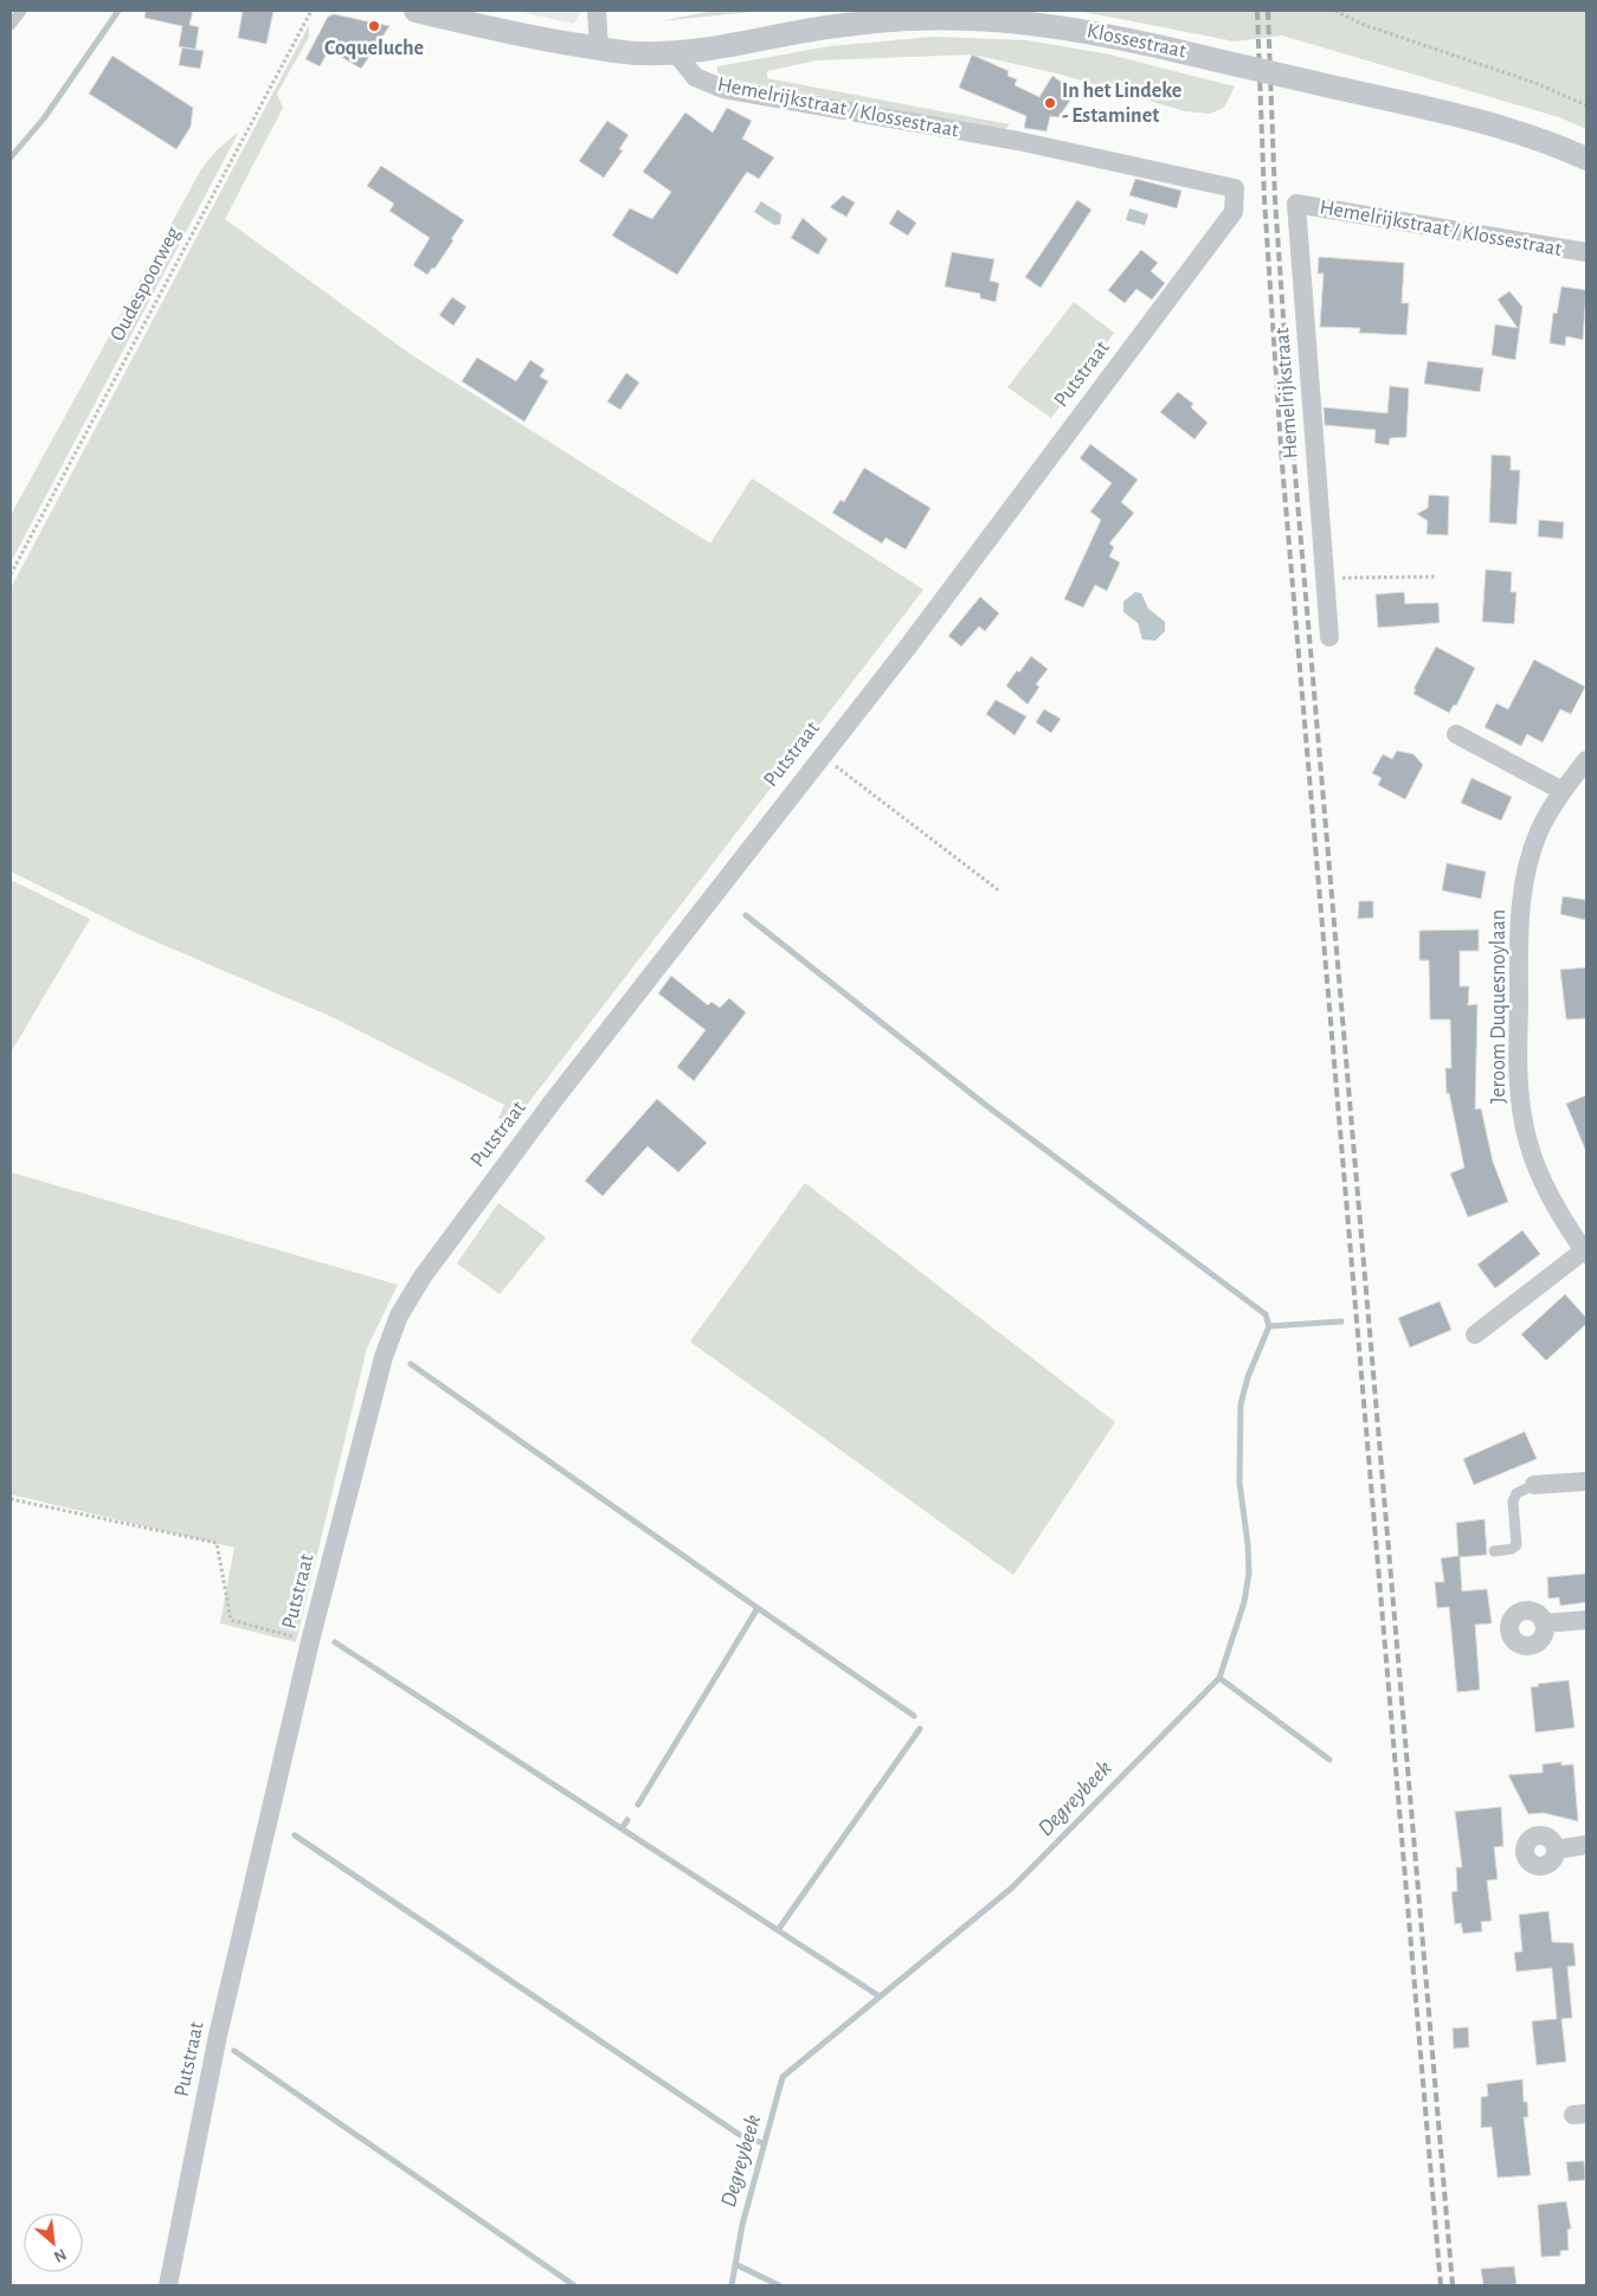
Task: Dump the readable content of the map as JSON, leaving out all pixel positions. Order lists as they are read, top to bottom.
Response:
{
  "streets": {
    "street": [
      "Klossestraat",
      "Hemelrijkstraat / Klossestraat",
      "Putstraat",
      "Hemelrijkstraat",
      "Jeroom Duquesnoylaan"
    ],
    "path": ["Oudespoorweg"]
  },
  "crossings": [
    ["Klossestraat", "Hemelrijkstraat / Klossestraat"],
    ["Hemelrijkstraat / Klossestraat", "Putstraat"],
    ["Hemelrijkstraat / Klossestraat", "Hemelrijkstraat"]
  ],
  "water": ["Degreybeek"],
  "places": ["Coqueluche", "In het Lindeke - Estaminet"],
  "north": "bottom right"
}
